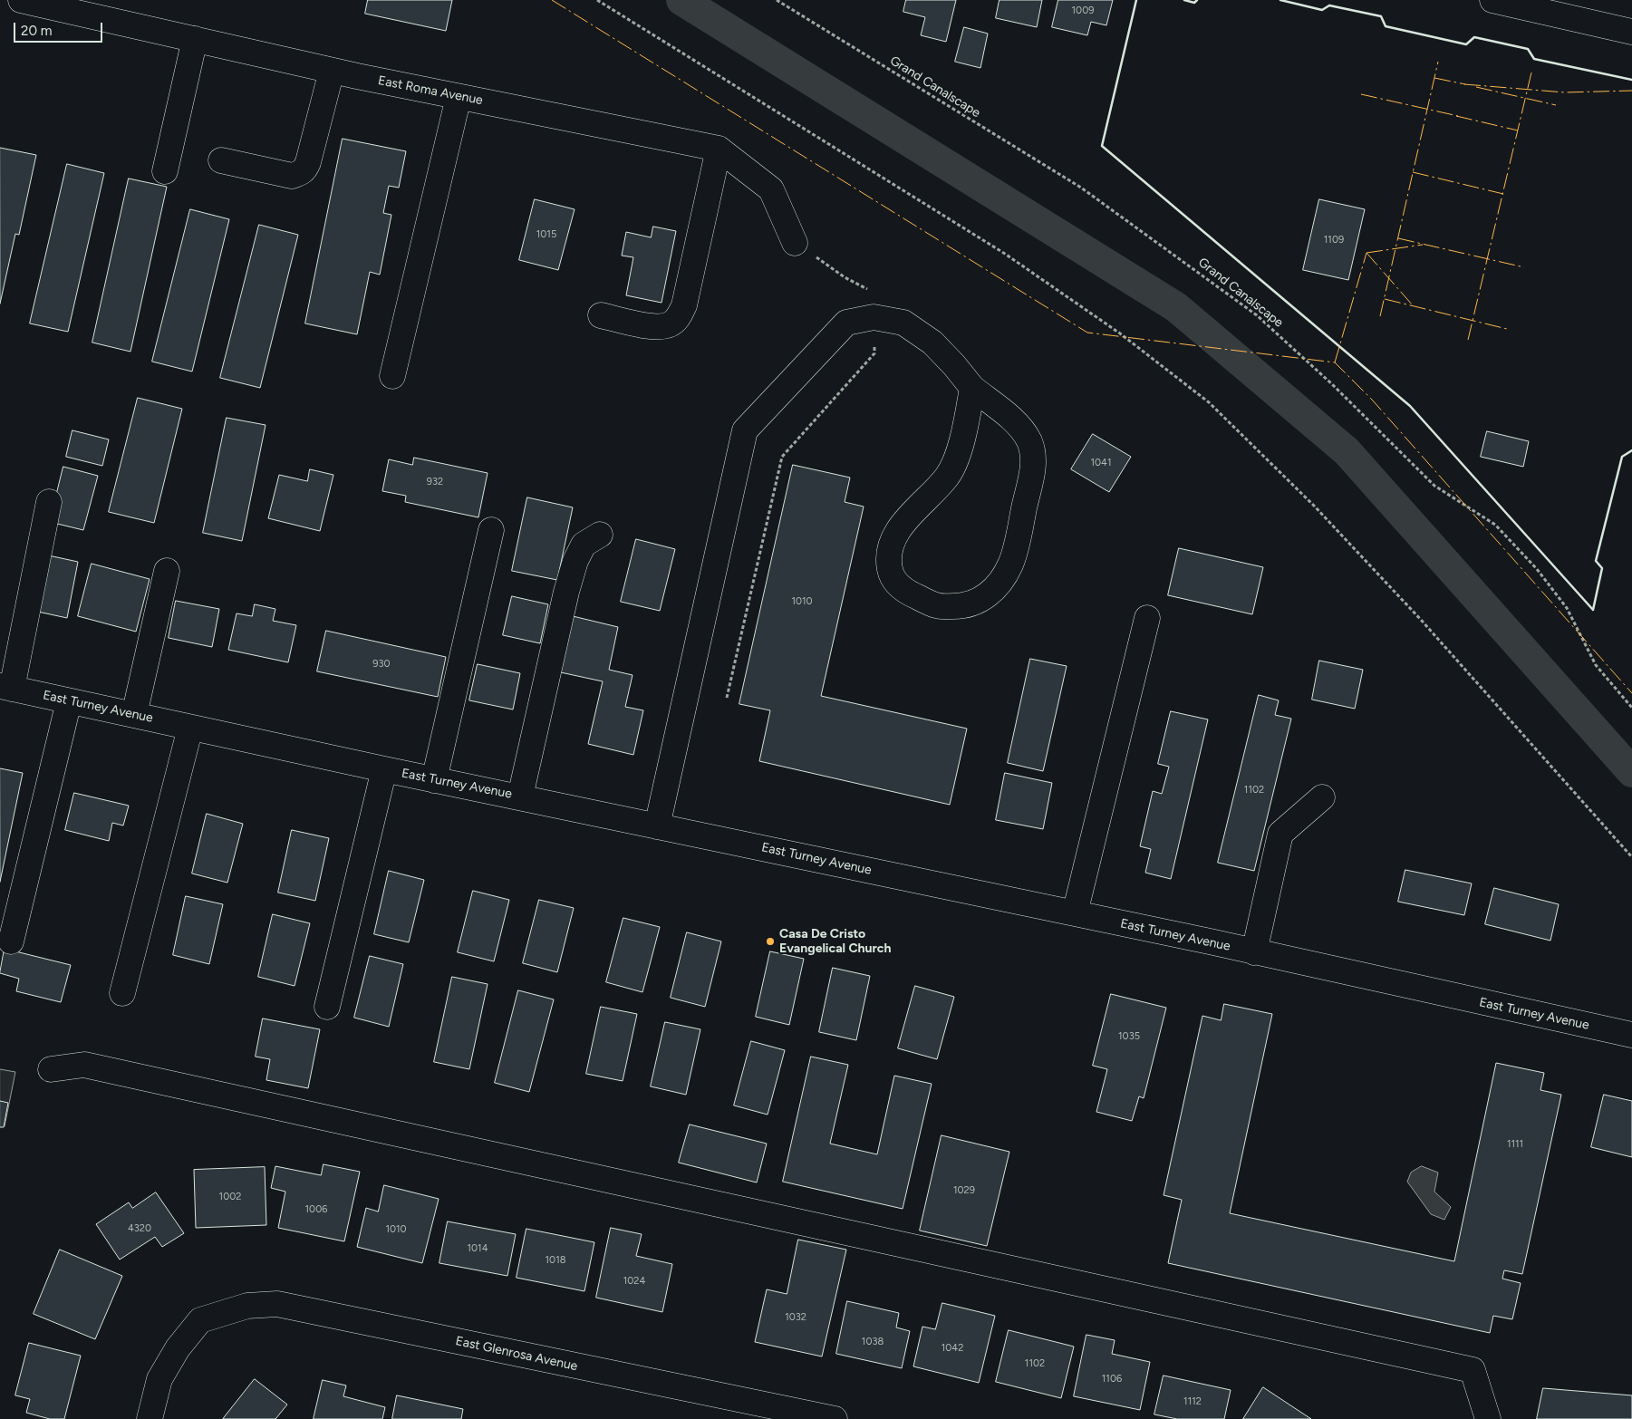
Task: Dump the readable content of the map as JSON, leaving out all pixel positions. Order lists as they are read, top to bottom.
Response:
{
  "streets": {
    "street": ["East Roma Avenue", "East Turney Avenue", "East Glenrosa Avenue"],
    "path": ["Grand Canalscape"]
  },
  "places": ["Casa De Cristo Evangelical Church"],
  "house_numbers": [
    "1009",
    "1015",
    "1109",
    "1041",
    "932",
    "1010",
    "930",
    "1102",
    "1035",
    "1111",
    "1029",
    "1002",
    "1006",
    "4320",
    "1010",
    "1014",
    "1018",
    "1024",
    "1032",
    "1038",
    "1042",
    "1102",
    "1106",
    "1112"
  ],
  "scale_bar": "20 m"
}
